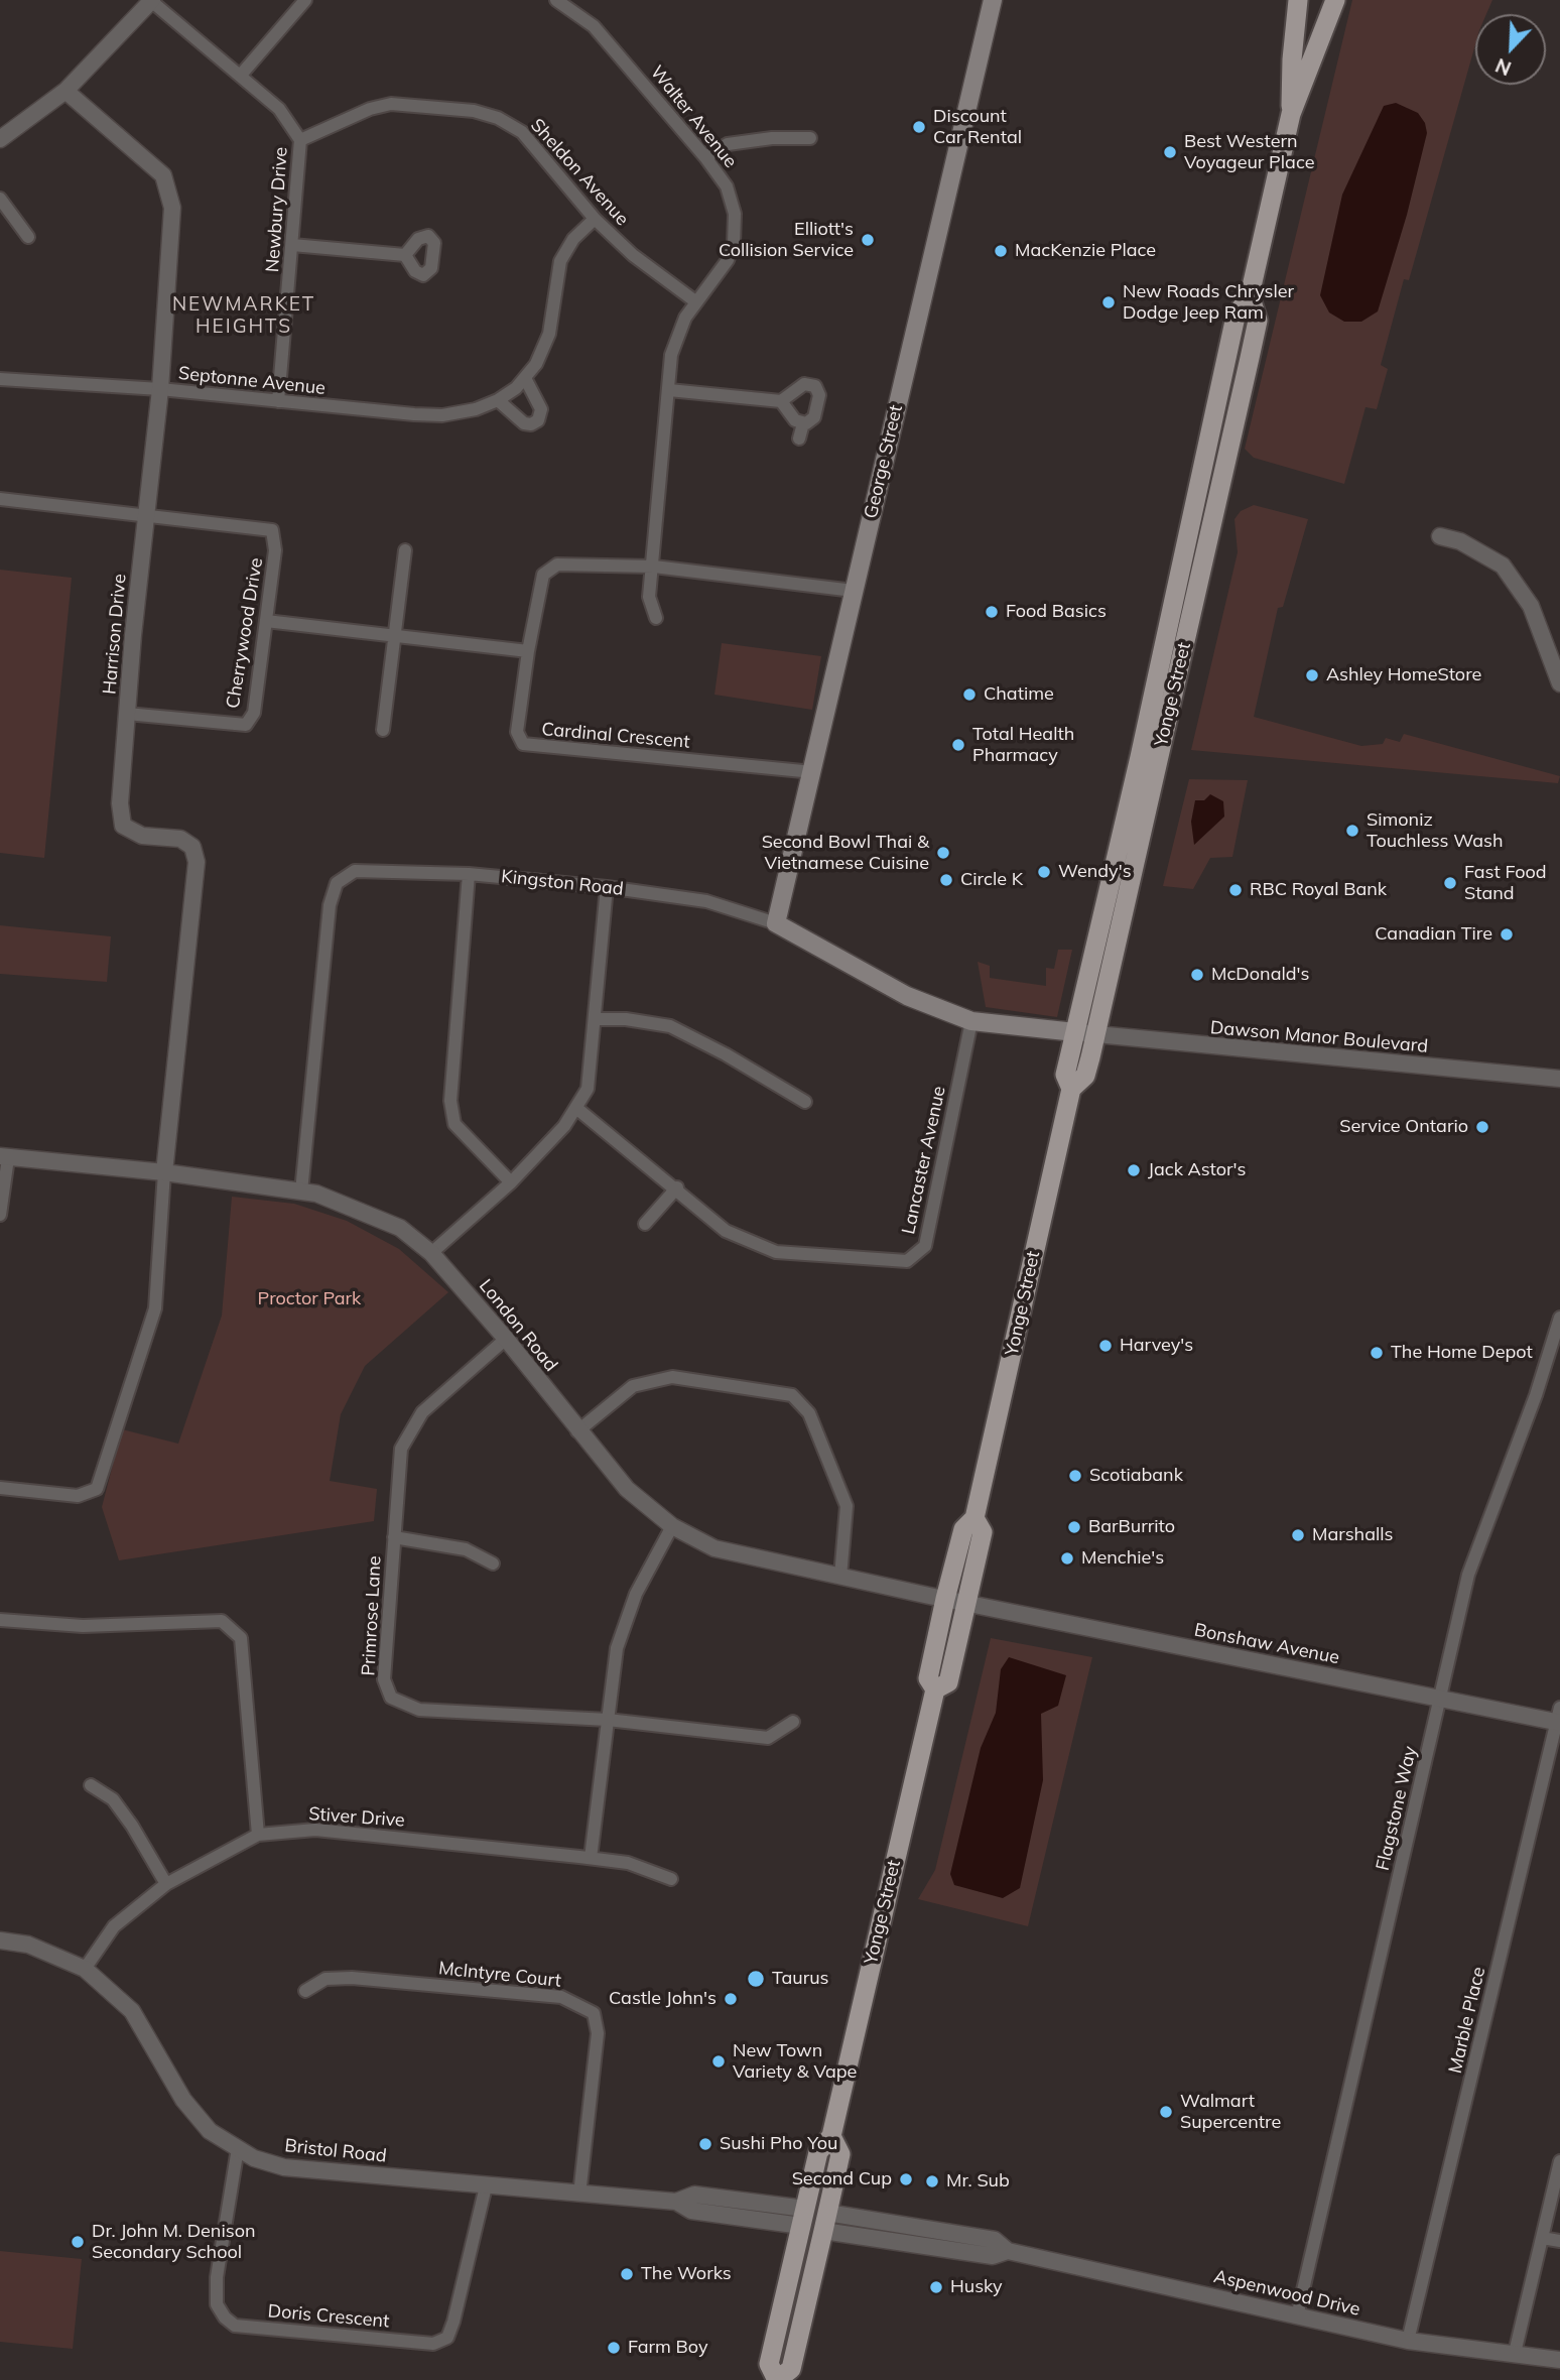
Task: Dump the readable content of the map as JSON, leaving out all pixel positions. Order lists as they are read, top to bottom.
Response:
{
  "streets": {
    "main road": ["George Street", "Yonge Street", "Kingston Road"],
    "street": [
      "Walter Avenue",
      "Sheldon Avenue",
      "Newbury Drive",
      "Septonne Avenue",
      "Cherrywood Drive",
      "Harrison Drive",
      "Cardinal Crescent",
      "Dawson Manor Boulevard",
      "Lancaster Avenue",
      "London Road",
      "Primrose Lane",
      "Bonshaw Avenue",
      "Flagstone Way",
      "Stiver Drive",
      "McIntyre Court",
      "Marble Place",
      "Bristol Road",
      "Aspenwood Drive",
      "Doris Crescent"
    ]
  },
  "crossings": [
    ["Walter Avenue", "Sheldon Avenue"],
    ["Walter Avenue", "Cardinal Crescent"],
    ["Sheldon Avenue", "Newbury Drive"],
    ["Sheldon Avenue", "Septonne Avenue"],
    ["Newbury Drive", "Septonne Avenue"],
    ["Septonne Avenue", "Harrison Drive"],
    ["George Street", "Cardinal Crescent"],
    ["George Street", "Kingston Road"],
    ["Cherrywood Drive", "Harrison Drive"],
    ["Harrison Drive", "London Road"],
    ["Yonge Street", "Kingston Road"],
    ["Yonge Street", "Dawson Manor Boulevard"],
    ["Yonge Street", "London Road"],
    ["Yonge Street", "Bonshaw Avenue"],
    ["Yonge Street", "Bristol Road"],
    ["Yonge Street", "Aspenwood Drive"],
    ["Kingston Road", "Dawson Manor Boulevard"],
    ["Kingston Road", "Lancaster Avenue"],
    ["Kingston Road", "London Road"],
    ["London Road", "Primrose Lane"],
    ["London Road", "Bonshaw Avenue"],
    ["Bonshaw Avenue", "Flagstone Way"],
    ["Bonshaw Avenue", "Marble Place"],
    ["Flagstone Way", "Aspenwood Drive"],
    ["Stiver Drive", "Bristol Road"],
    ["McIntyre Court", "Bristol Road"],
    ["Marble Place", "Aspenwood Drive"],
    ["Bristol Road", "Aspenwood Drive"],
    ["Bristol Road", "Doris Crescent"]
  ],
  "districts": ["NEWMARKET HEIGHTS"],
  "parks": ["Proctor Park"],
  "places": [
    "Discount Car Rental",
    "Best Western Voyageur Place",
    "Elliott's Collision Service",
    "MacKenzie Place",
    "New Roads Chrysler Dodge Jeep Ram",
    "Food Basics",
    "Ashley HomeStore",
    "Chatime",
    "Total Health Pharmacy",
    "Simoniz Touchless Wash",
    "Second Bowl Thai & Vietnamese Cuisine",
    "Wendy's",
    "Circle K",
    "Fast Food Stand",
    "RBC Royal Bank",
    "Canadian Tire",
    "McDonald's",
    "Service Ontario",
    "Jack Astor's",
    "Harvey's",
    "The Home Depot",
    "Scotiabank",
    "BarBurrito",
    "Marshalls",
    "Menchie's",
    "Taurus",
    "Castle John's",
    "New Town Variety & Vape",
    "Walmart Supercentre",
    "Sushi Pho You",
    "Second Cup",
    "Mr. Sub",
    "Dr. John M. Denison Secondary School",
    "The Works",
    "Husky",
    "Farm Boy"
  ],
  "north": "bottom left"
}
